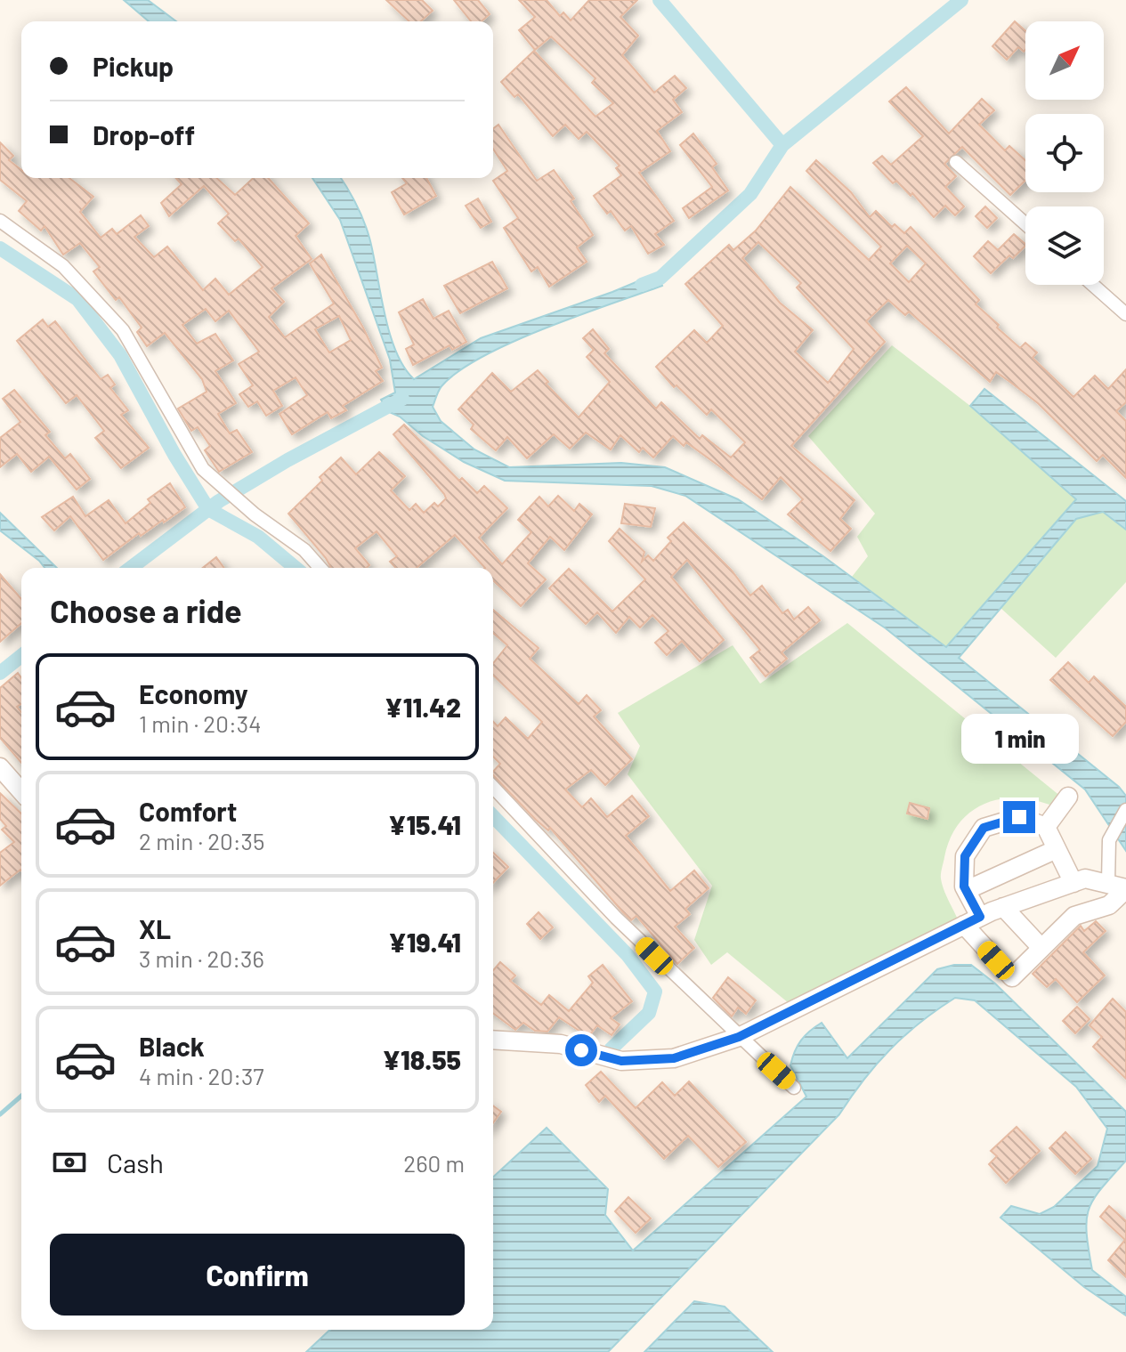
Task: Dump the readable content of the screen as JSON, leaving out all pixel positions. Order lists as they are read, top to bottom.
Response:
{
  "north": "top right",
  "page": {
    "banner": ["Pickup", "Drop-off"],
    "heading": "Choose a ride",
    "list": [
      {
        "name": "Economy",
        "note": "1 min · 20:34",
        "value": "¥11.42"
      },
      {
        "name": "Comfort",
        "note": "2 min · 20:35",
        "value": "¥15.41"
      },
      {
        "name": "XL",
        "note": "3 min · 20:36",
        "value": "¥19.41"
      },
      {
        "name": "Black",
        "note": "4 min · 20:37",
        "value": "¥18.55"
      }
    ],
    "bubble": "1 min",
    "pay": ["Cash", "260 m"],
    "buttons": "Confirm"
  }
}
